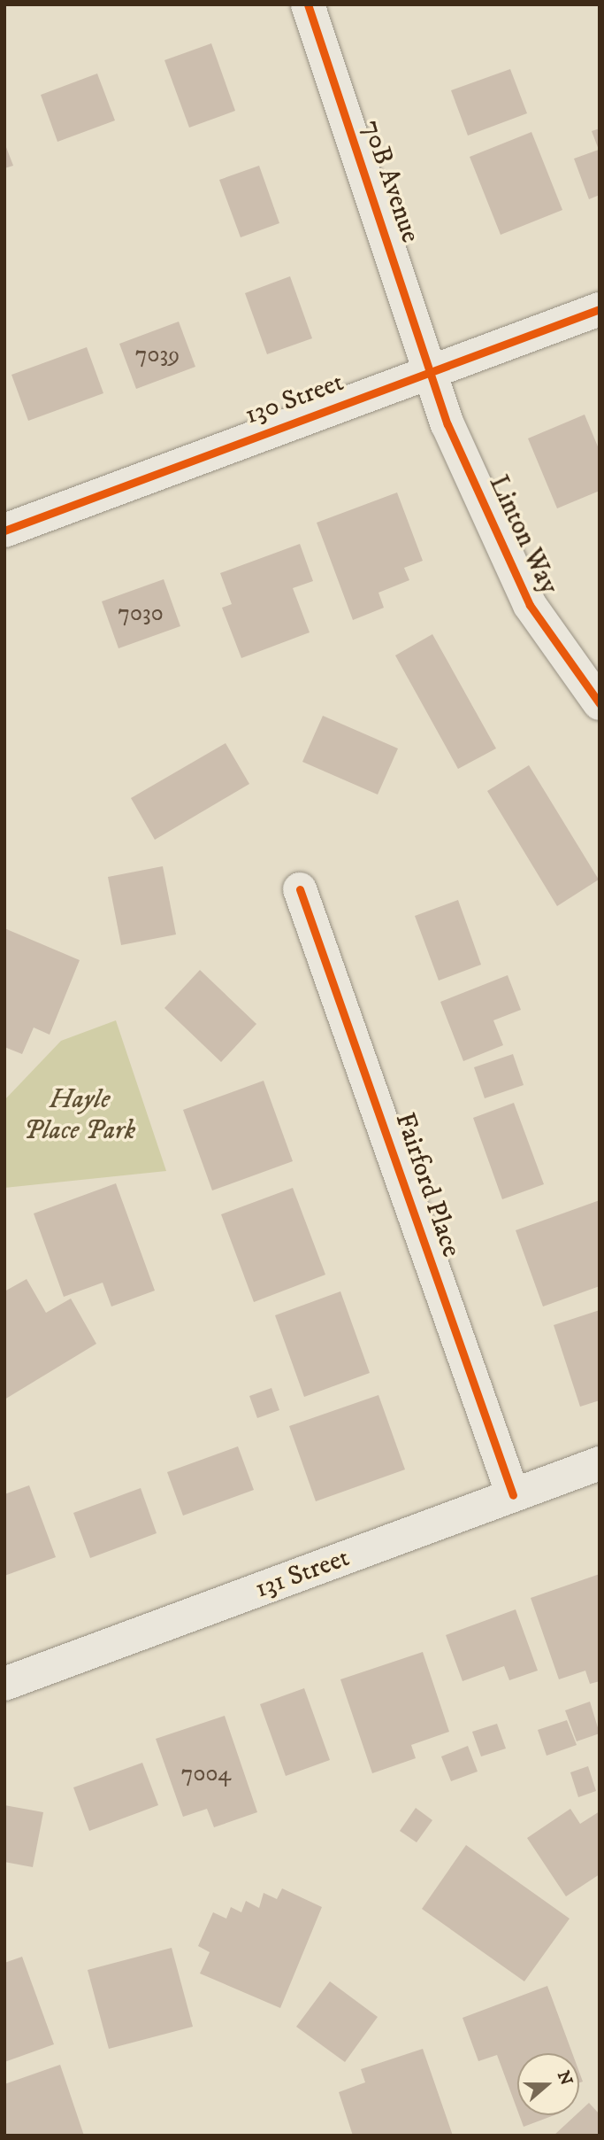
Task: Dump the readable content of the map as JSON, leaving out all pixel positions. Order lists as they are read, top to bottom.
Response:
{
  "streets": {
    "street": [
      "70B Avenue",
      "130 Street",
      "Linton Way",
      "Fairford Place",
      "131 Street"
    ]
  },
  "crossings": [
    ["70B Avenue", "130 Street"],
    ["70B Avenue", "Linton Way"],
    ["130 Street", "Linton Way"],
    ["Fairford Place", "131 Street"]
  ],
  "parks": ["Hayle Place Park"],
  "house_numbers": ["7039", "7030", "7004"],
  "north": "right"
}
